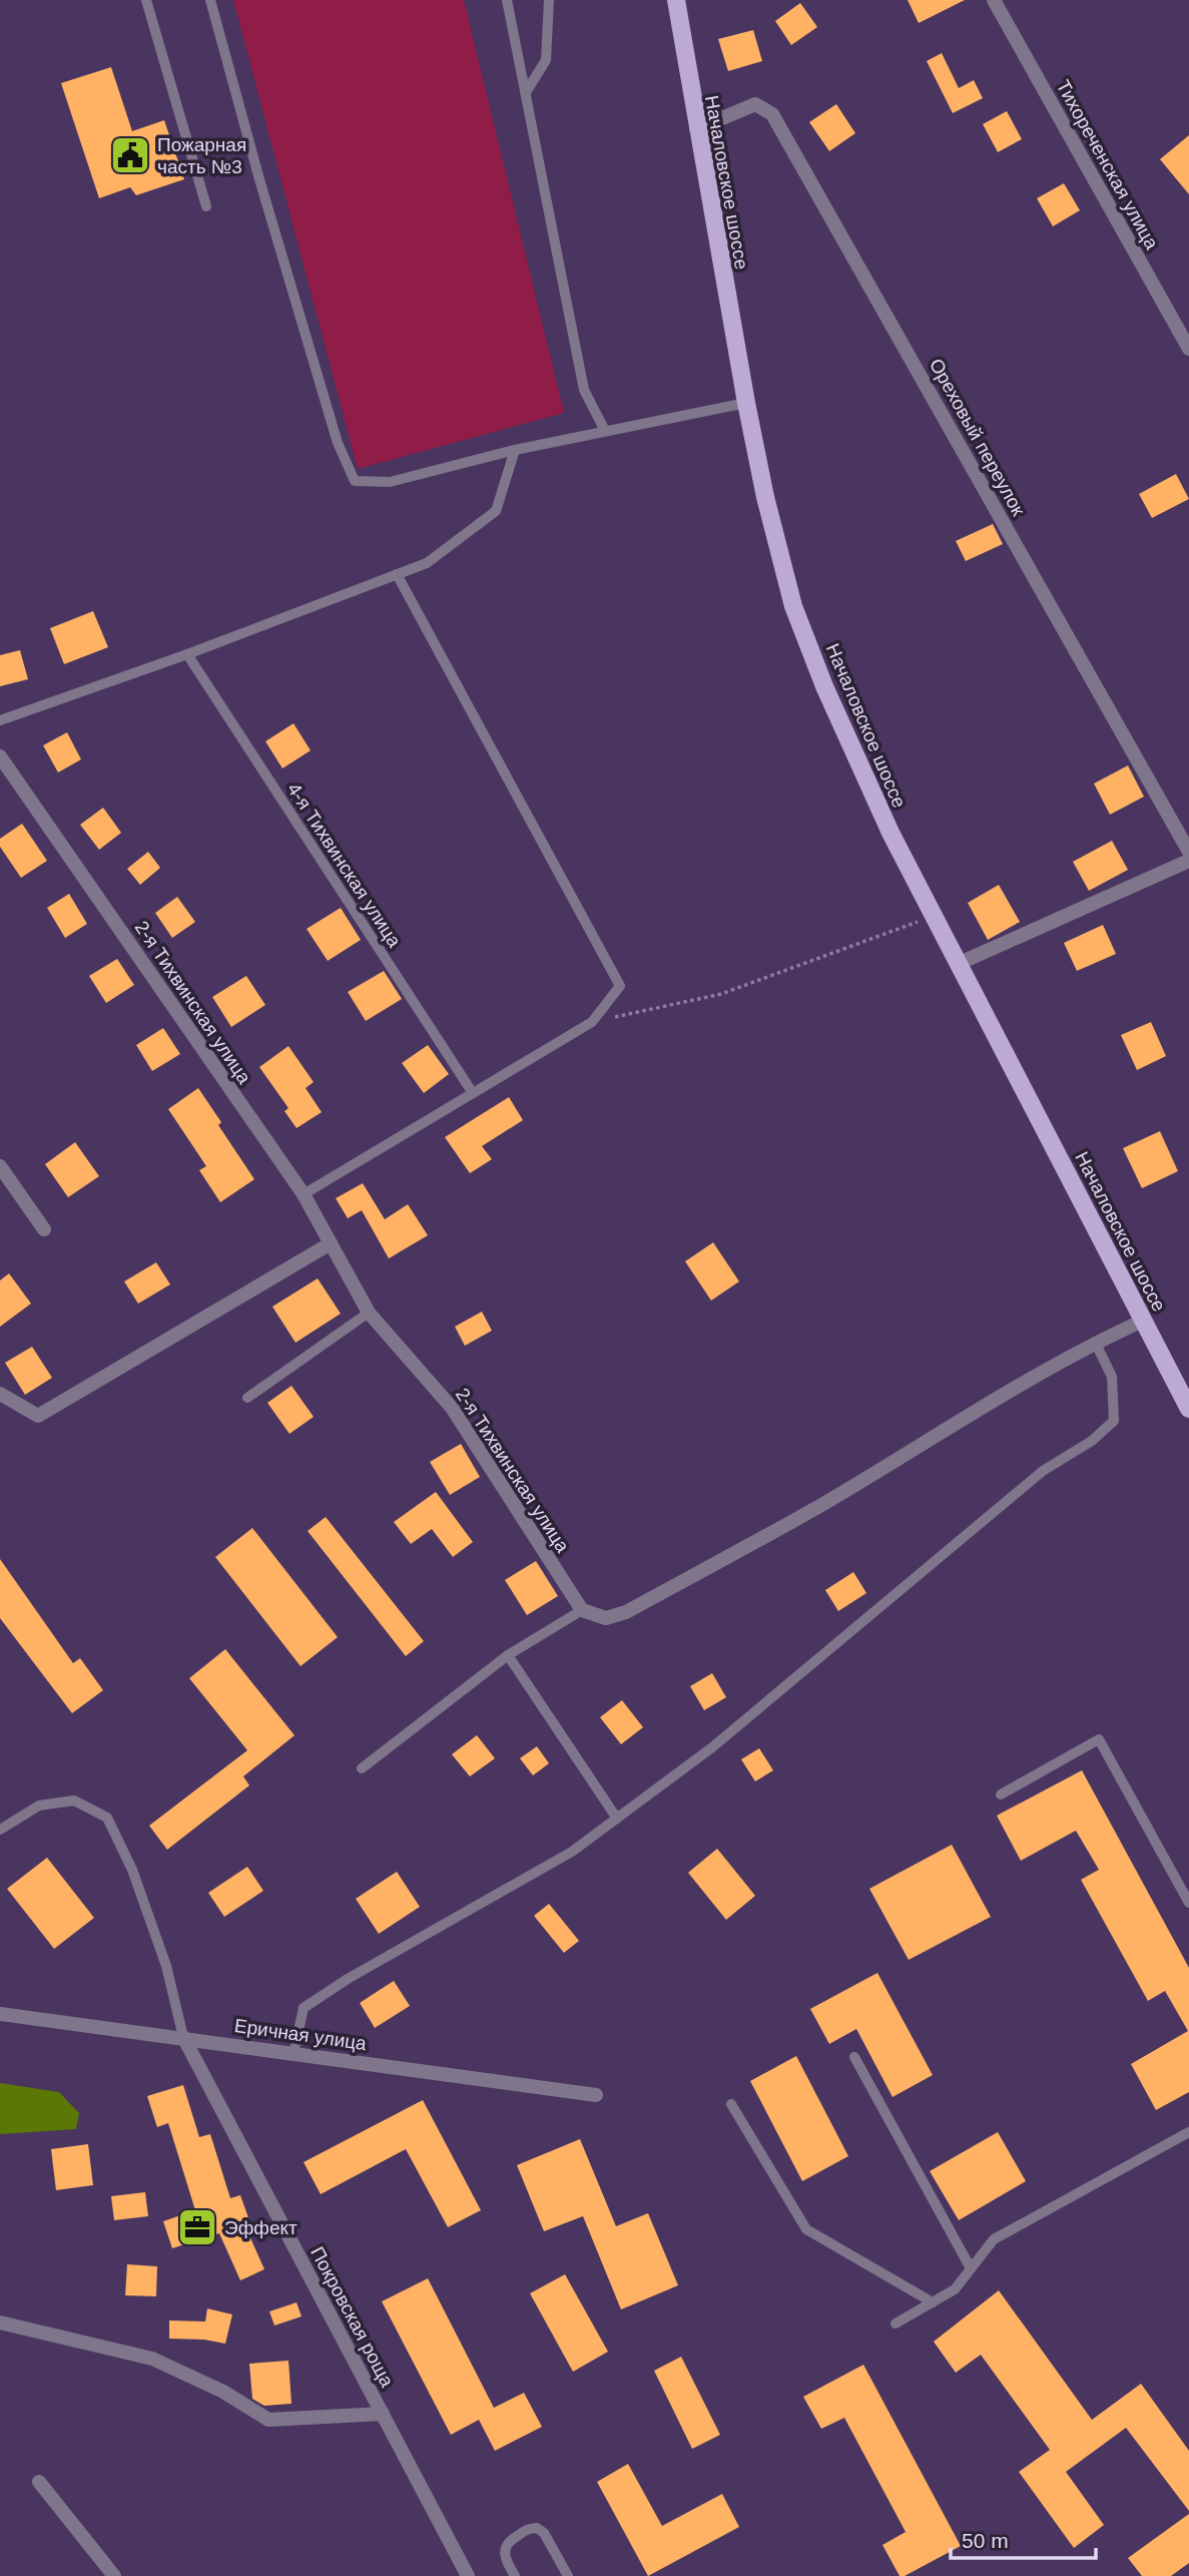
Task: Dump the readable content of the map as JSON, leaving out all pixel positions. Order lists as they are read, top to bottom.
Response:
{
  "streets": {
    "main road": ["Началовское шоссе"],
    "street": [
      "Тихореченская улица",
      "Ореховый переулок",
      "2-я Тихвинская улица",
      "Еричная улица",
      "Покровская роща"
    ],
    "lane": ["4-я Тихвинская улица"]
  },
  "crossings": [
    ["Началовское шоссе", "Ореховый переулок"],
    ["Еричная улица", "Покровская роща"]
  ],
  "places": {
    "public building": ["Пожарная часть №3"],
    "office": ["Эффект"]
  },
  "scale_bar": "50 m"
}
